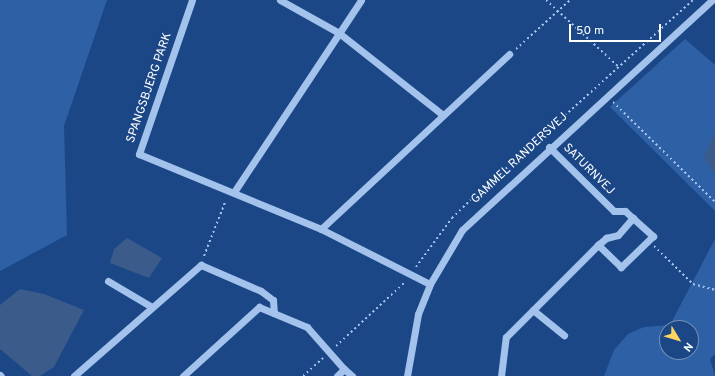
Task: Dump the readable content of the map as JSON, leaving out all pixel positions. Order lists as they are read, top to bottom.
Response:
{
  "streets": {
    "street": ["SPANGSBJERG PARK", "GAMMEL RANDERSVEJ", "SATURNVEJ"]
  },
  "crossings": [
    ["SPANGSBJERG PARK", "GAMMEL RANDERSVEJ"],
    ["GAMMEL RANDERSVEJ", "SATURNVEJ"]
  ],
  "scale_bar": "50 m",
  "north": "bottom right"
}
